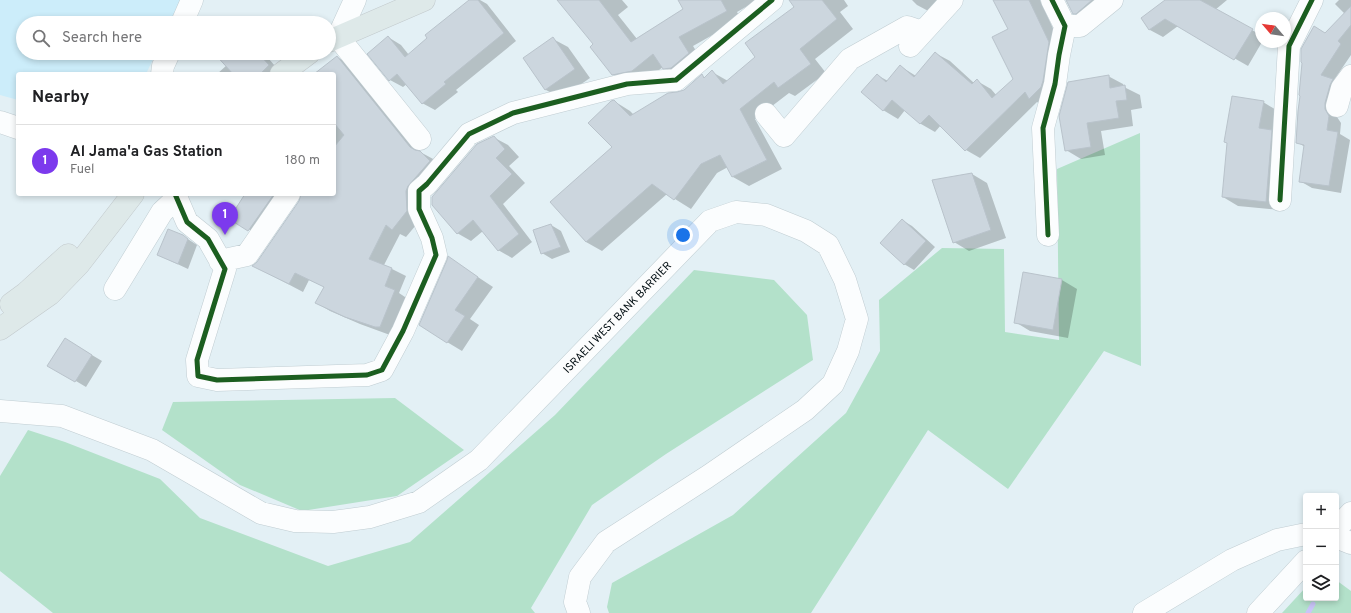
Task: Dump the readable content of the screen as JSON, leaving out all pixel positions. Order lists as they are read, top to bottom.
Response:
{
  "streets": {
    "street": ["ISRAELI WEST BANK BARRIER"]
  },
  "north": "top left",
  "page": {
    "search": "Search here",
    "heading": "Nearby",
    "list": [
      {
        "mark": "1",
        "name": "Al Jama'a Gas Station",
        "note": "Fuel",
        "value": "180 m"
      }
    ],
    "pins": "1",
    "map_buttons": ["+", "−"]
  }
}
